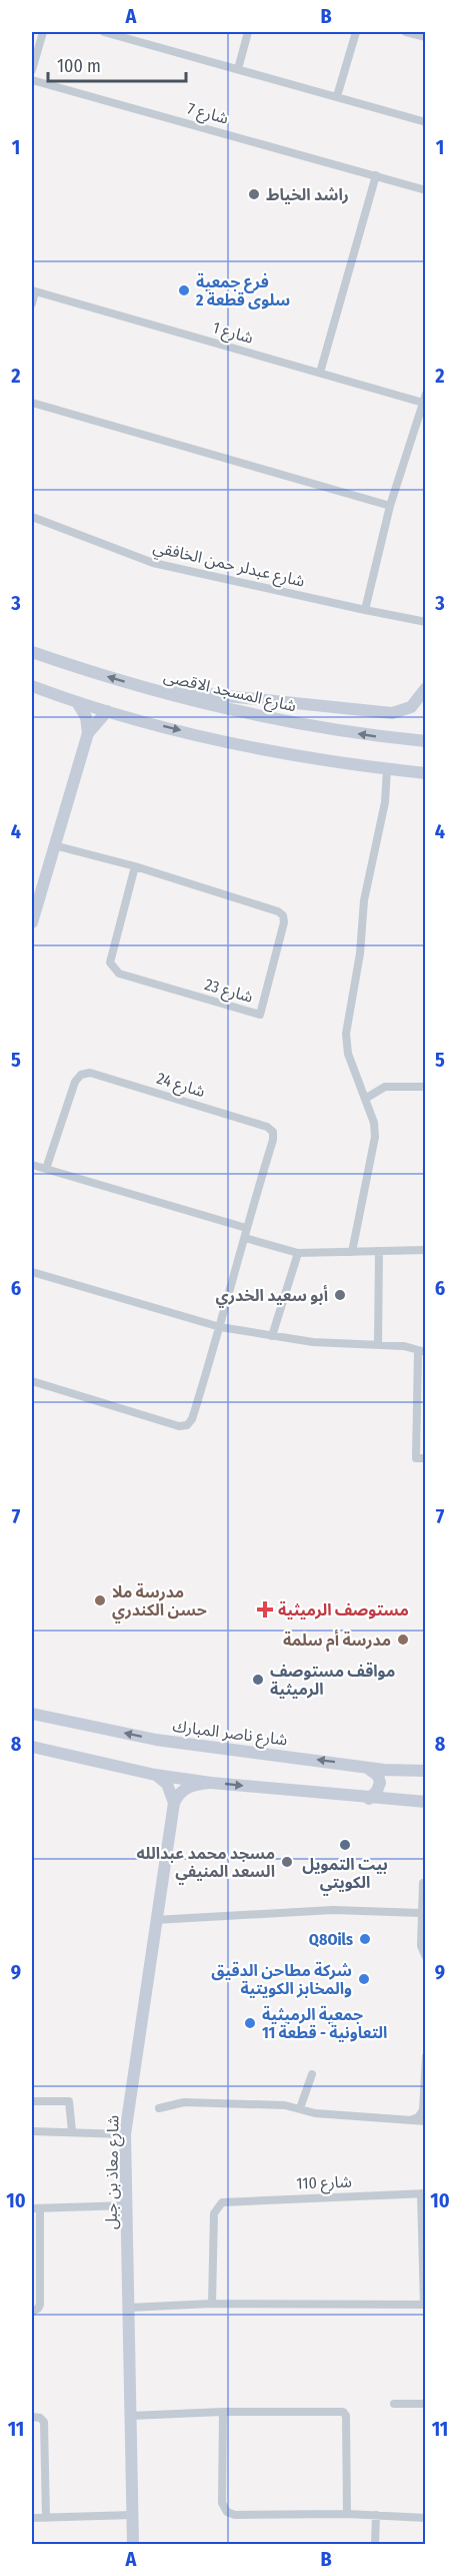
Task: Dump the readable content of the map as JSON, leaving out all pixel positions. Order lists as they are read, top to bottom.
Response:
{
  "streets": {
    "street": [
      "شارع 7",
      "شارع 1",
      "شارع عبدلر حمن الخافقي",
      "شارع المسجد الاقصى",
      "شارع 23",
      "شارع 24",
      "شارع ناصر المبارك",
      "شارع معاذ بن جبل",
      "شارع 110"
    ]
  },
  "crossings": [
    ["شارع معاذ بن جبل", "شارع 110"]
  ],
  "places": {
    "other": [
      "راشد الخياط",
      "فرع جمعية سلوى قطعة 2",
      "أبو سعيد الخدري",
      "مدرسة ملا حسن الكندري",
      "مدرسة أم سلمة",
      "مواقف مستوصف الرميثية",
      "بيت التمويل الكويتي",
      "مسجد محمد عبدالله السعد المنيفي",
      "Q8Oils",
      "شركة مطاحن الدقيق والمخابز الكويتية",
      "جمعية الرميثية التعاونية - قطعة 11"
    ],
    "health": ["مستوصف الرميثية"]
  },
  "scale_bar": "100 m",
  "grid": {
    "columns": ["A", "B"],
    "rows": [
      "1",
      "2",
      "3",
      "4",
      "5",
      "6",
      "7",
      "8",
      "9",
      "10",
      "11"
    ]
  }
}
